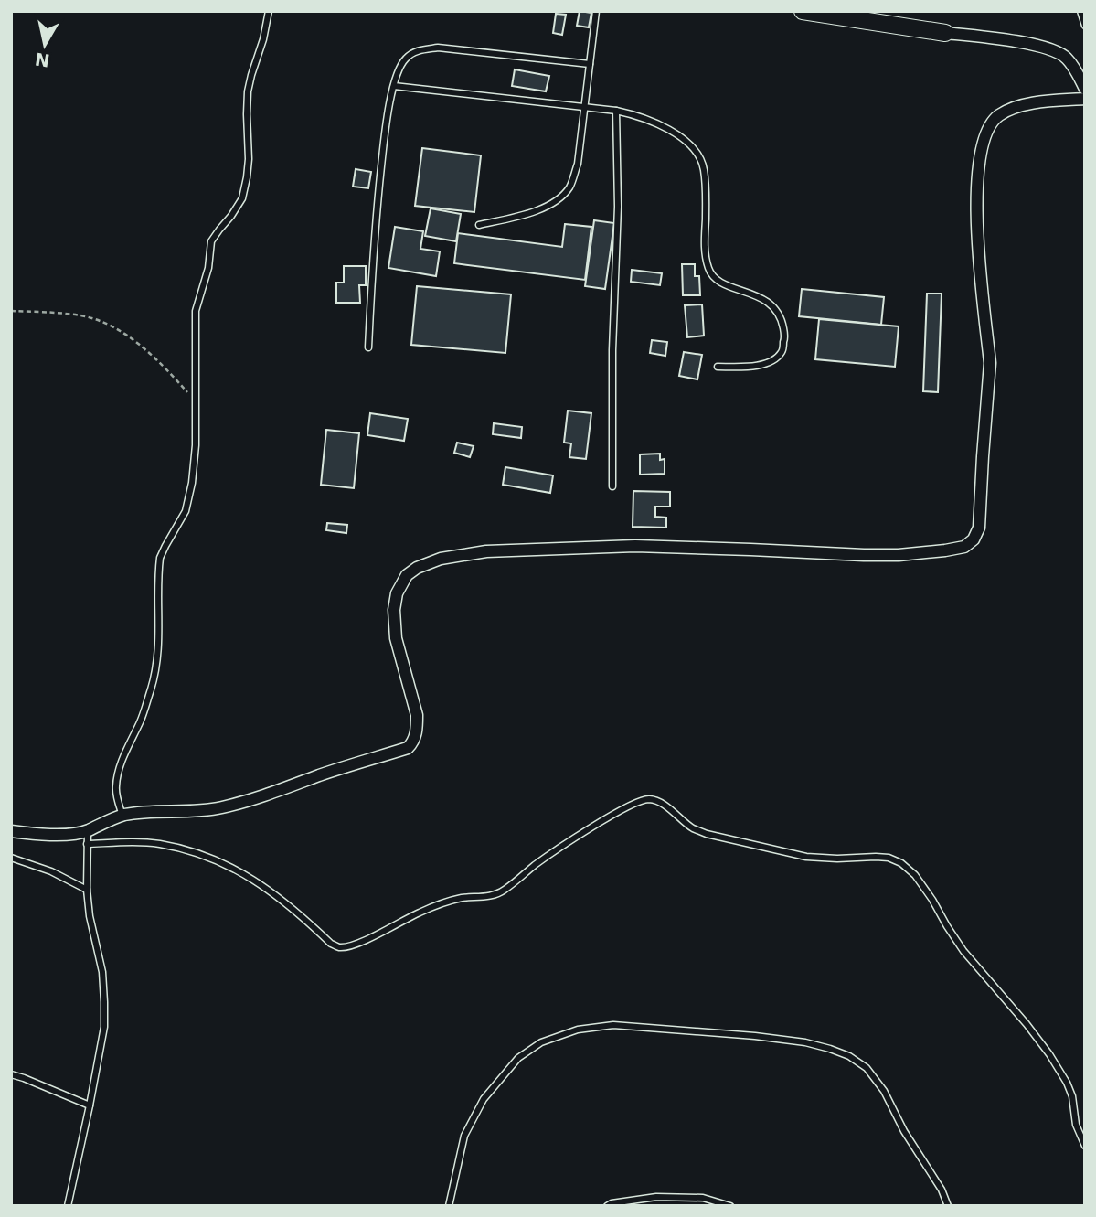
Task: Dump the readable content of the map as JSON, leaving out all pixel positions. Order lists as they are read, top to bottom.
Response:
{
  "north": "bottom"
}
